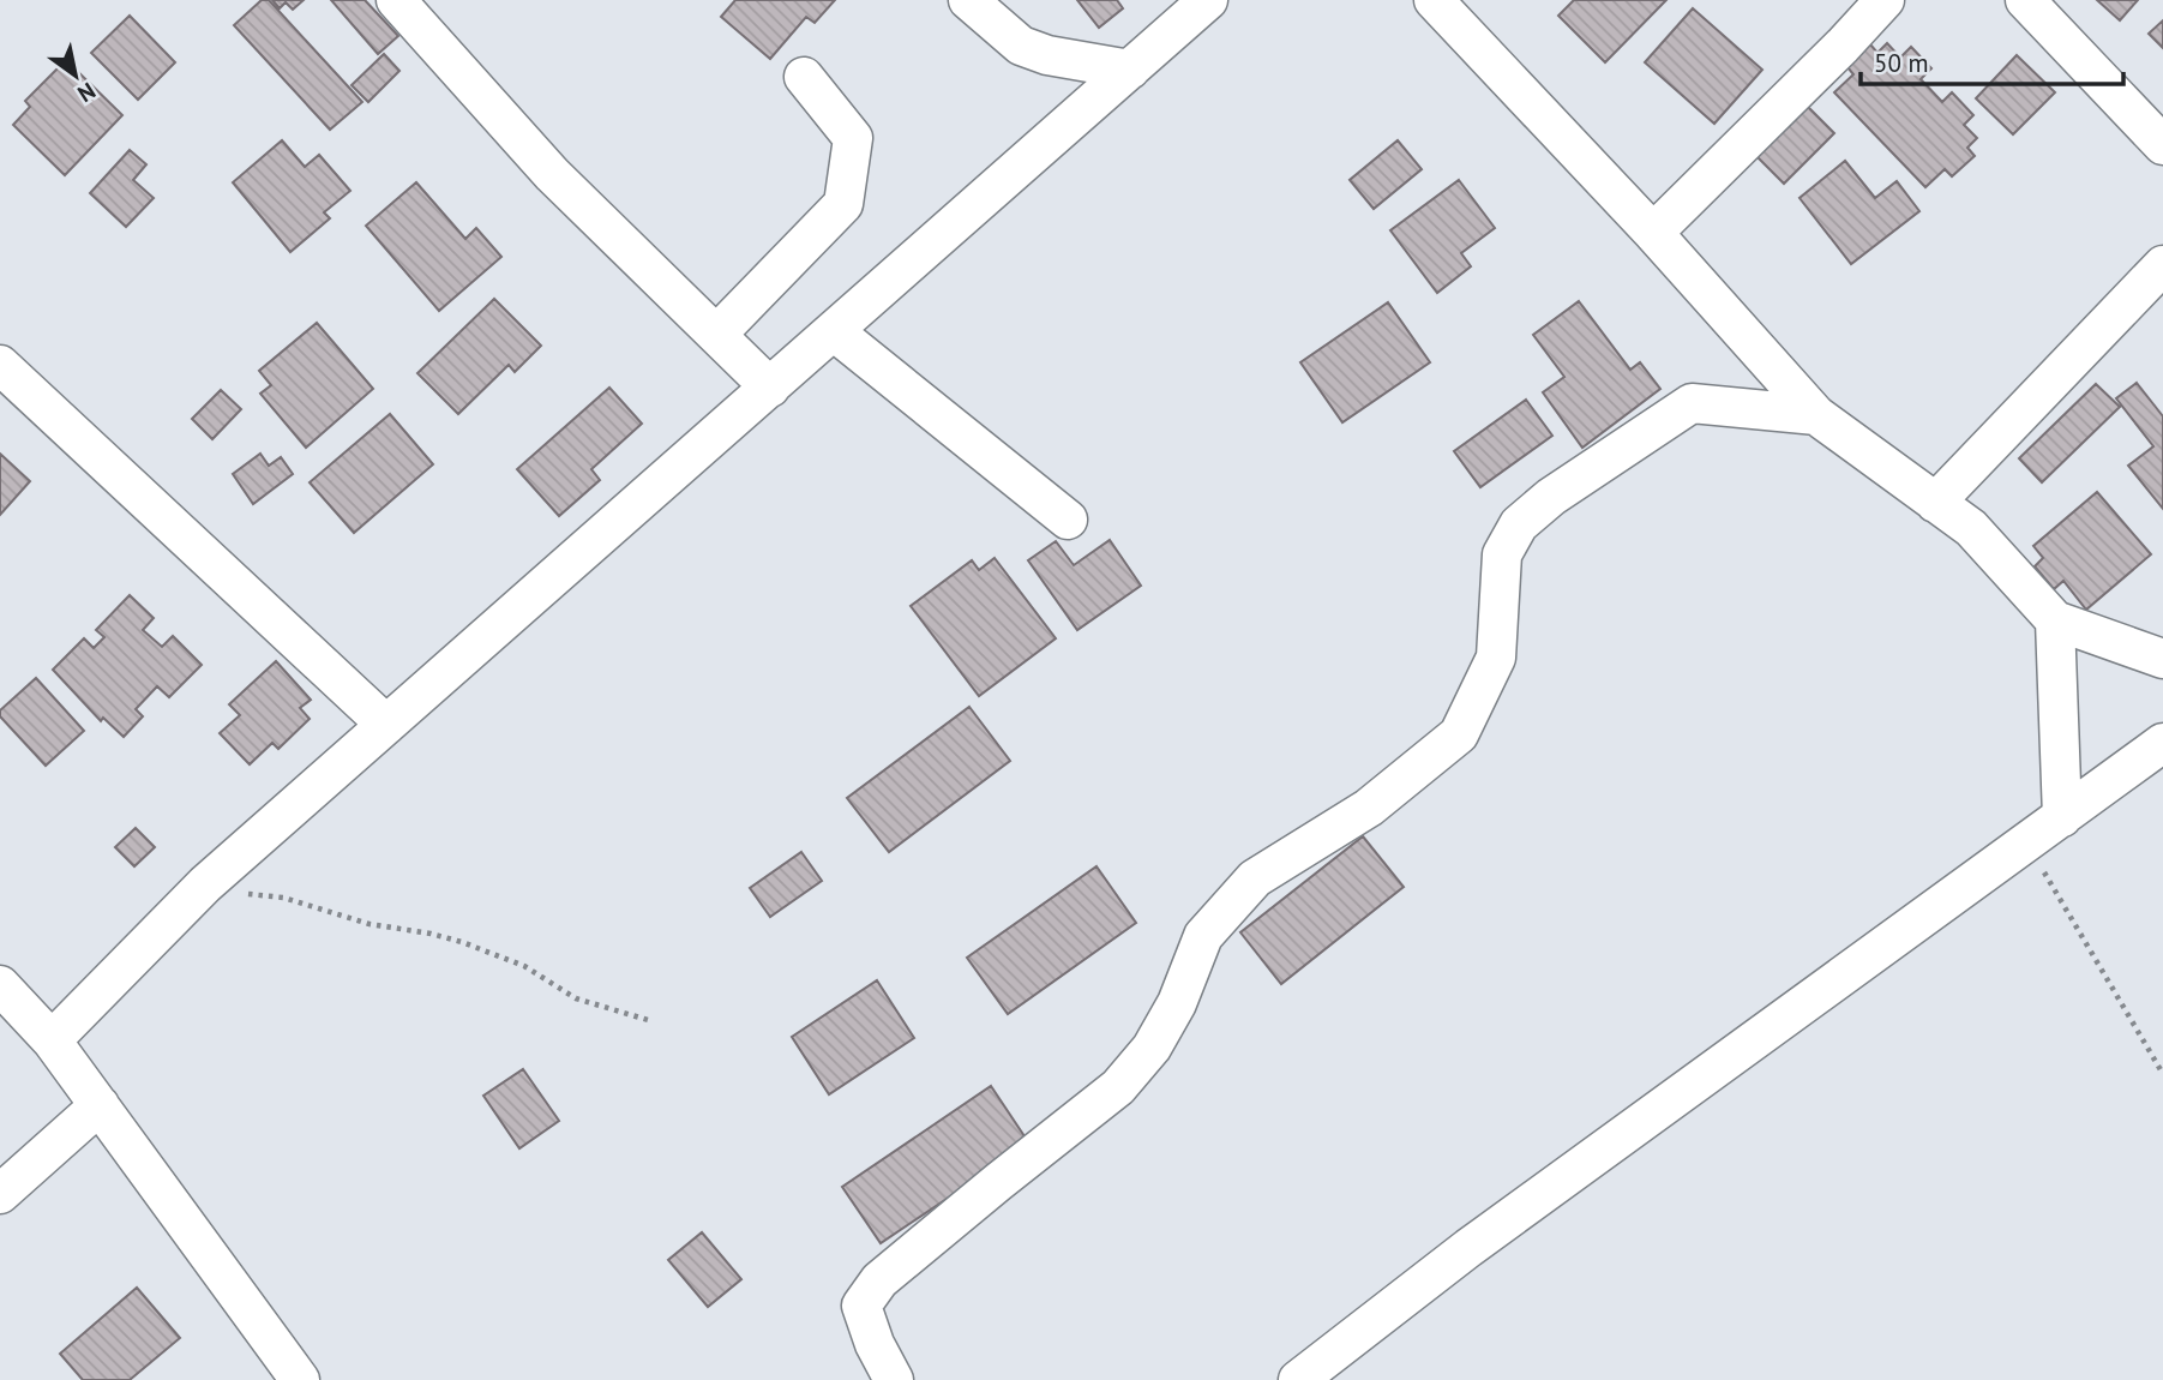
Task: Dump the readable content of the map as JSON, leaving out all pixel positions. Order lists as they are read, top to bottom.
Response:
{
  "scale_bar": "50 m",
  "north": "bottom right"
}
